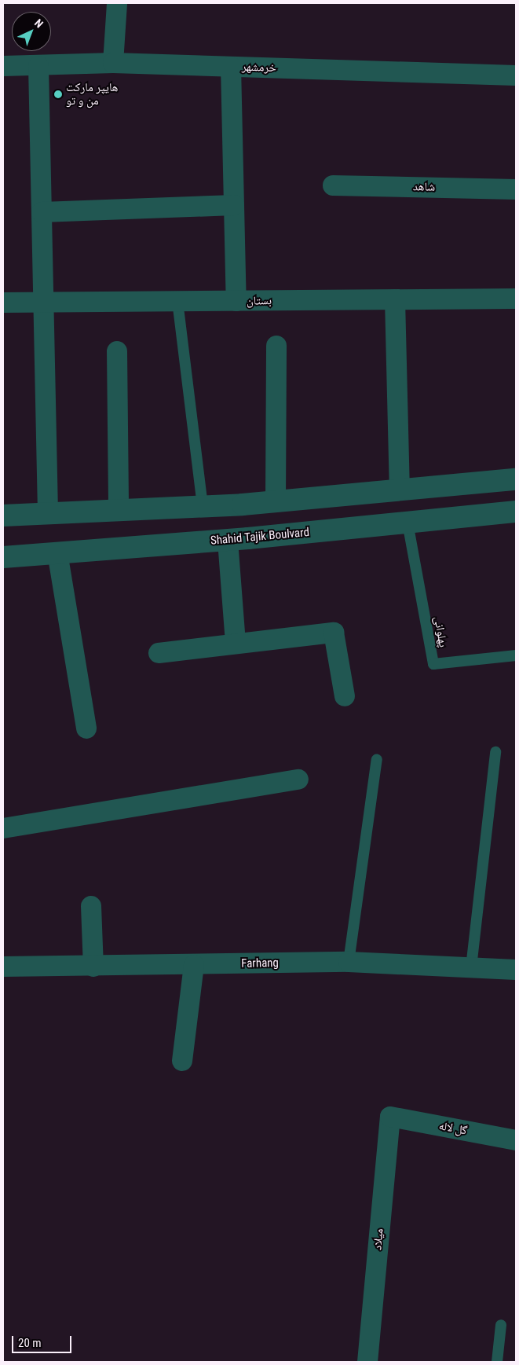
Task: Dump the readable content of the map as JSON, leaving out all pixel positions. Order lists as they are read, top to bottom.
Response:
{
  "streets": {
    "street": [
      "خرمشهر",
      "شاهد",
      "بستان",
      "Shahid Tajik Boulvard",
      "Farhang",
      "گل لاله",
      "میلاد"
    ],
    "lane": ["پهلوانی"]
  },
  "crossings": [
    ["Shahid Tajik Boulvard", "پهلوانی"],
    ["گل لاله", "میلاد"]
  ],
  "places": ["هایپر مارکت من و تو"],
  "scale_bar": "20 m",
  "north": "top right"
}
